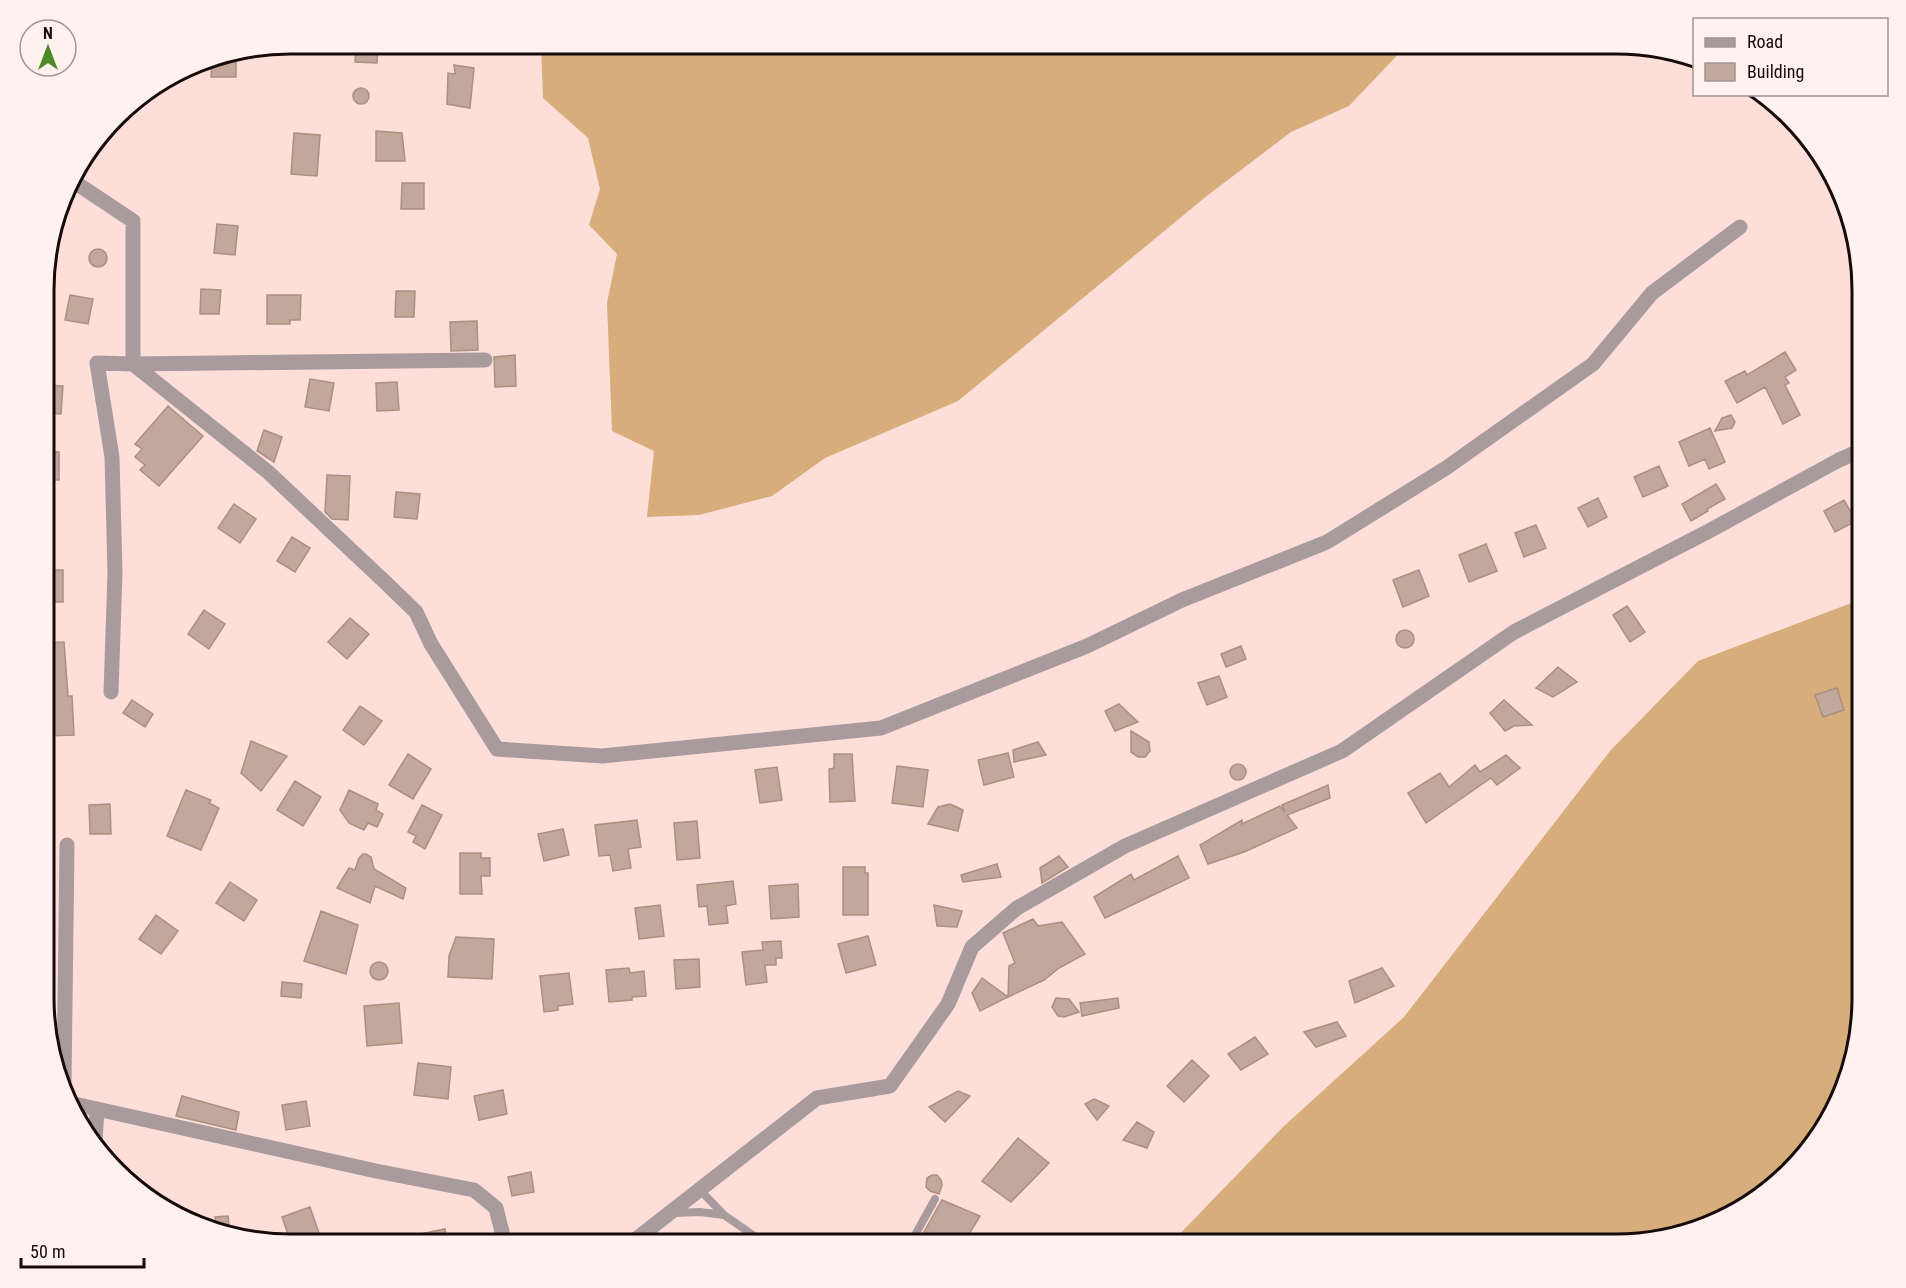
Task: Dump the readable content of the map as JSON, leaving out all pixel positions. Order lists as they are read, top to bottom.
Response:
{
  "legend": ["Road", "Building"],
  "scale_bar": "50 m",
  "north": "top"
}
